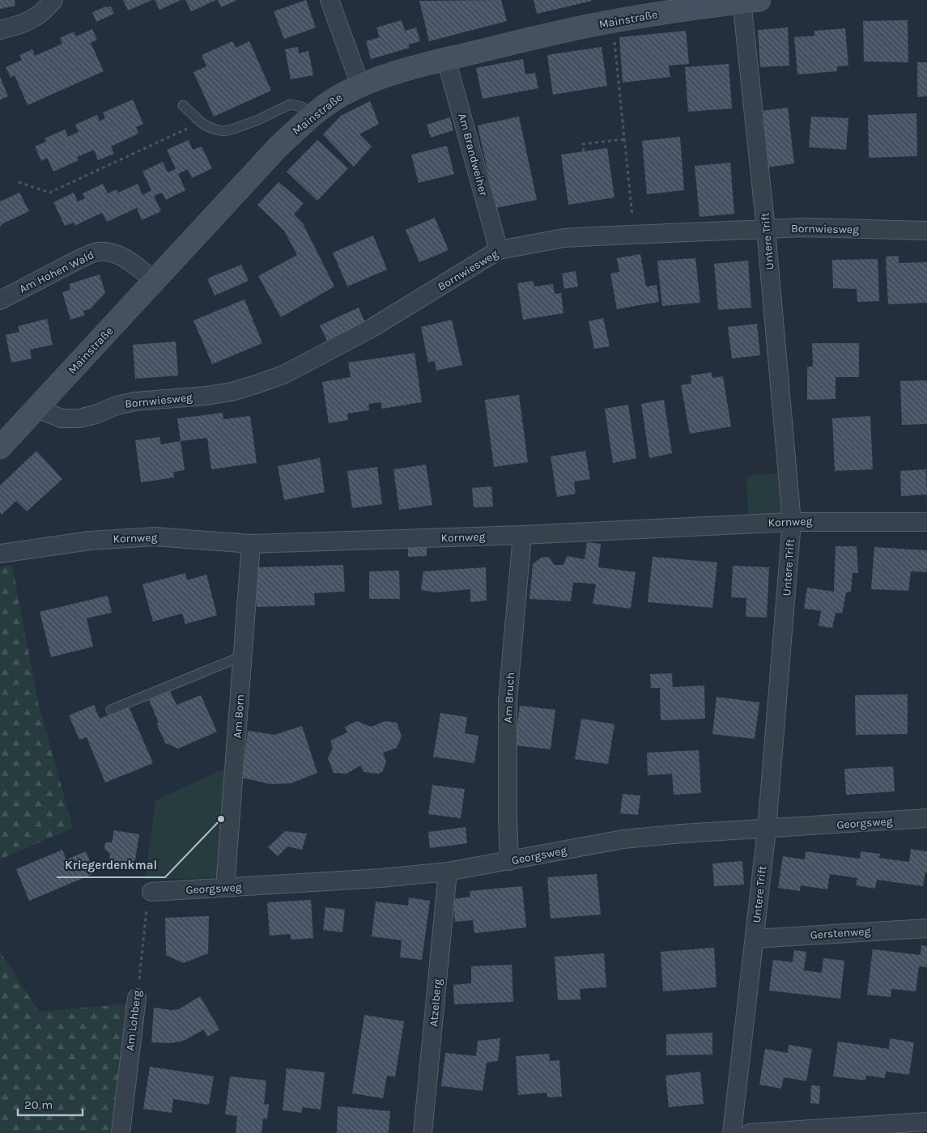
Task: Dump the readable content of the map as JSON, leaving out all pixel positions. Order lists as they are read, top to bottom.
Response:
{
  "streets": {
    "main road": ["Mainstraße"],
    "street": [
      "Am Brandweiher",
      "Bornwiesweg",
      "Untere Trift",
      "Am Hohen Wald",
      "Kornweg",
      "Am Bruch",
      "Am Born",
      "Georgsweg",
      "Gerstenweg",
      "Atzelberg",
      "Am Lohberg"
    ]
  },
  "crossings": [
    ["Mainstraße", "Am Brandweiher"],
    ["Mainstraße", "Bornwiesweg"],
    ["Mainstraße", "Untere Trift"],
    ["Mainstraße", "Am Hohen Wald"],
    ["Am Brandweiher", "Bornwiesweg"],
    ["Bornwiesweg", "Untere Trift"],
    ["Untere Trift", "Kornweg"],
    ["Untere Trift", "Georgsweg"],
    ["Untere Trift", "Gerstenweg"],
    ["Kornweg", "Am Bruch"],
    ["Kornweg", "Am Born"],
    ["Am Bruch", "Georgsweg"],
    ["Am Born", "Georgsweg"],
    ["Georgsweg", "Atzelberg"],
    ["Georgsweg", "Am Lohberg"]
  ],
  "places": ["Kriegerdenkmal"],
  "scale_bar": "20 m"
}
